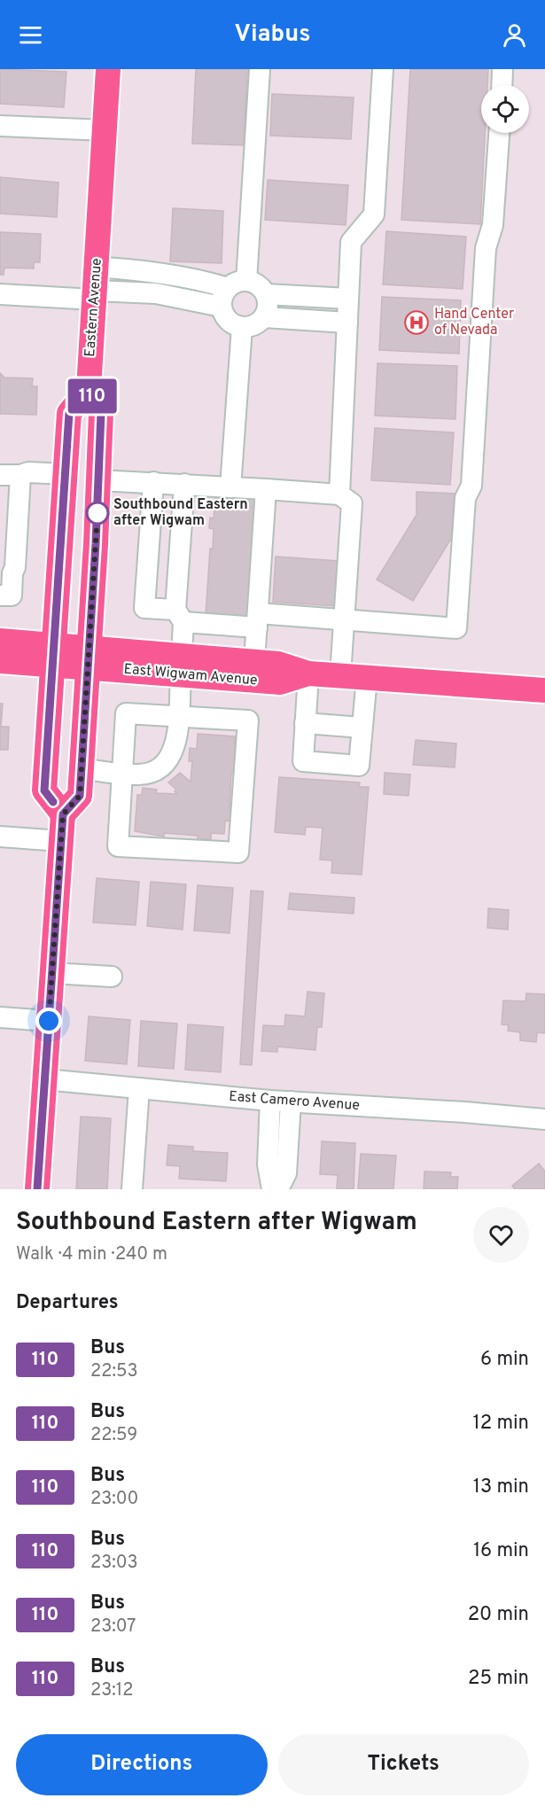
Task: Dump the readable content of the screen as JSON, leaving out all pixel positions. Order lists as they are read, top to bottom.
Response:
{
  "streets": {
    "main road": ["Eastern Avenue", "East Wigwam Avenue"],
    "street": ["East Camero Avenue"]
  },
  "places": {
    "hospital": ["Hand Center of Nevada"],
    "other": ["Southbound Eastern after Wigwam"]
  },
  "lines": ["bus line 110"],
  "page": {
    "header": "Viabus",
    "on_map": "110",
    "heading": [
      ["Southbound Eastern after Wigwam", "Walk · 4 min · 240 m"],
      "Departures"
    ],
    "list": [
      {
        "mark": "110",
        "name": "Bus",
        "note": "22:53",
        "value": "6 min"
      },
      {
        "mark": "110",
        "name": "Bus",
        "note": "22:59",
        "value": "12 min"
      },
      {
        "mark": "110",
        "name": "Bus",
        "note": "23:00",
        "value": "13 min"
      },
      {
        "mark": "110",
        "name": "Bus",
        "note": "23:03",
        "value": "16 min"
      },
      {
        "mark": "110",
        "name": "Bus",
        "note": "23:07",
        "value": "20 min"
      },
      {
        "mark": "110",
        "name": "Bus",
        "note": "23:12",
        "value": "25 min"
      }
    ],
    "buttons": ["Directions", "Tickets"]
  }
}
